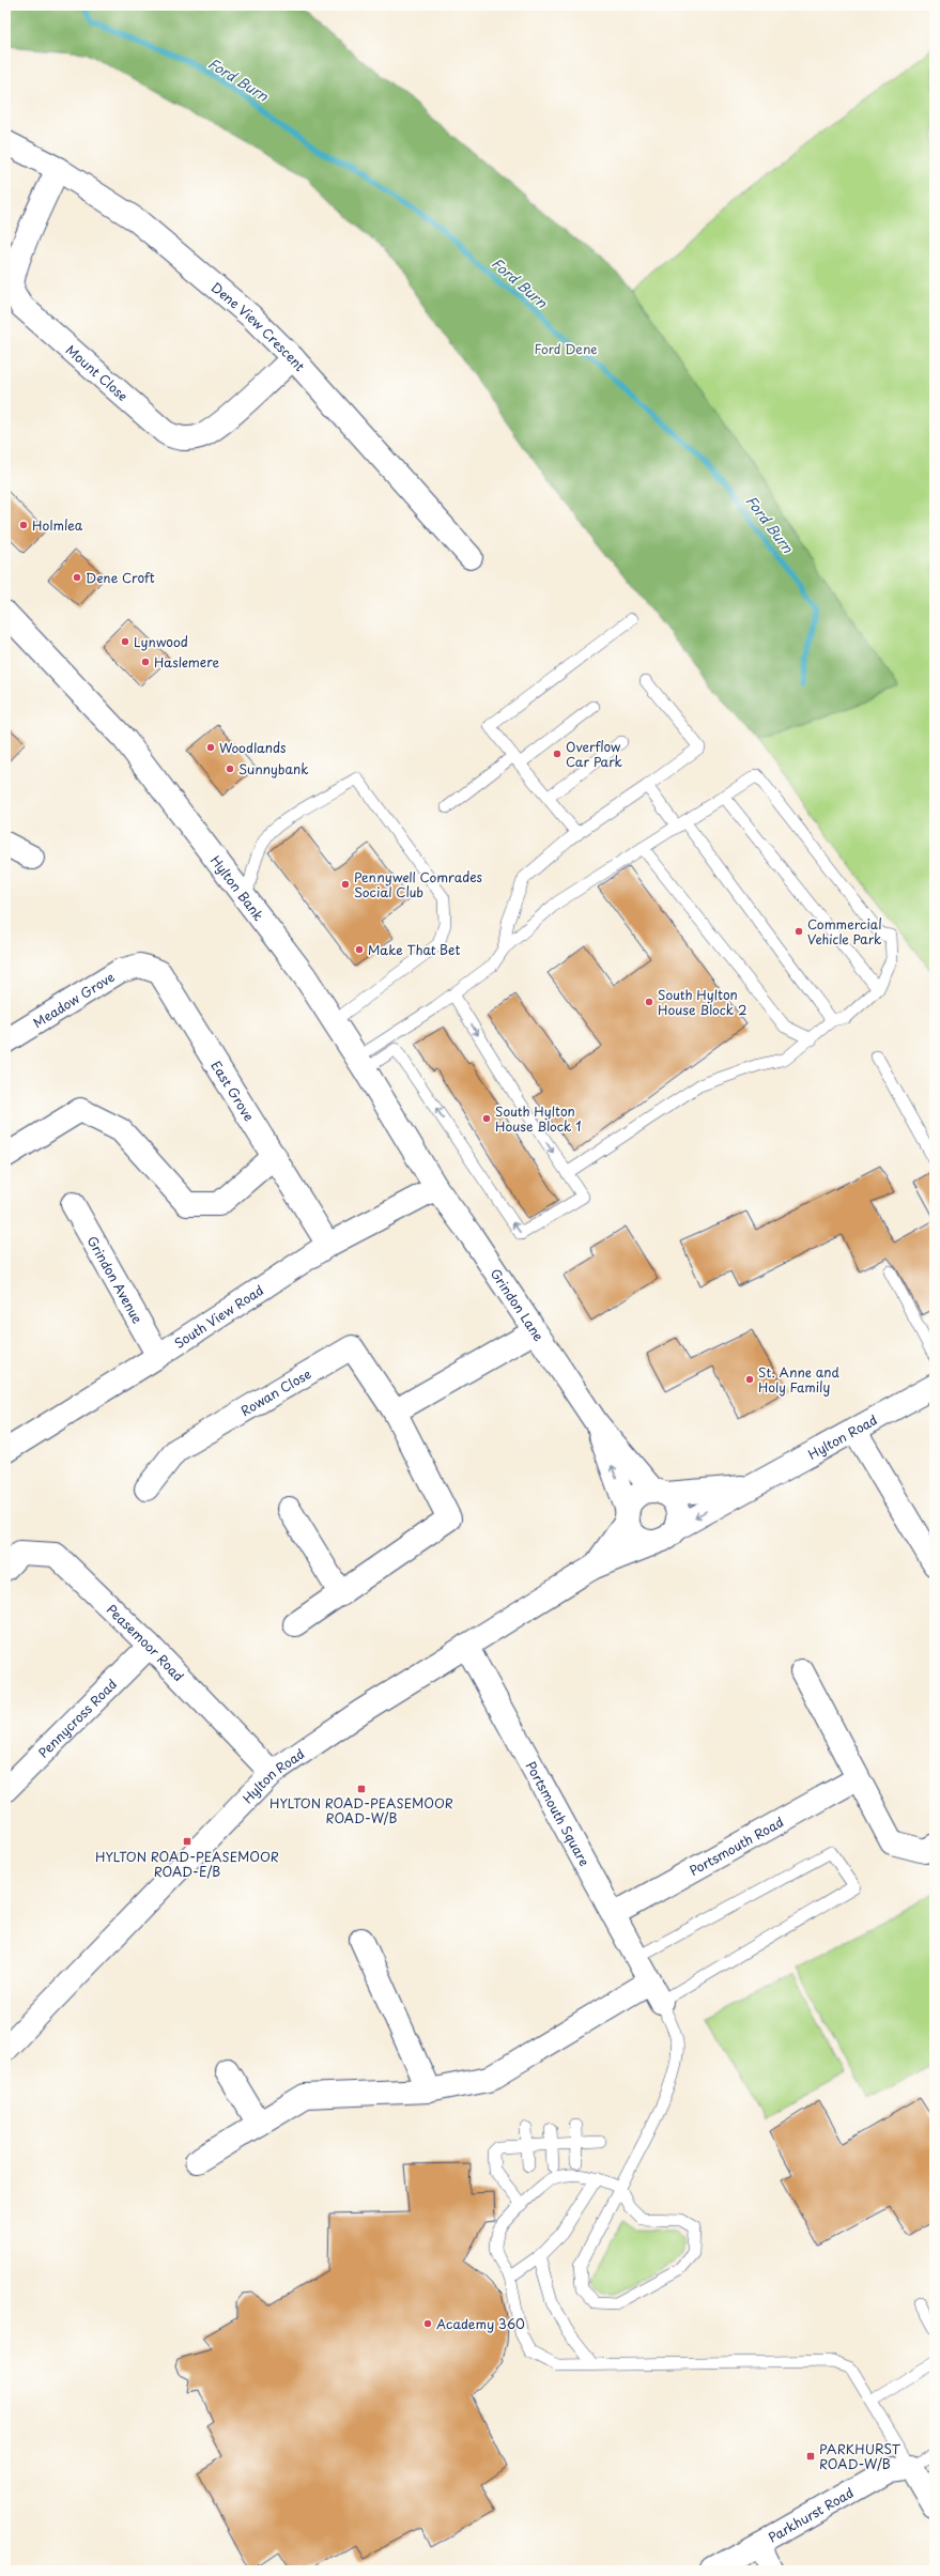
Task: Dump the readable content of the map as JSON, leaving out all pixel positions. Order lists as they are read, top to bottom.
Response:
{
  "streets": {
    "street": [
      "Dene View Crescent",
      "Mount Close",
      "Hylton Bank",
      "Meadow Grove",
      "East Grove",
      "Grindon Avenue",
      "Grindon Lane",
      "South View Road",
      "Rowan Close",
      "Hylton Road",
      "Peasemoor Road",
      "Pennycross Road",
      "Portsmouth Square",
      "Portsmouth Road",
      "Parkhurst Road"
    ]
  },
  "crossings": [
    ["Dene View Crescent", "Mount Close"],
    ["Hylton Bank", "Grindon Lane"],
    ["Hylton Bank", "South View Road"],
    ["Meadow Grove", "East Grove"],
    ["East Grove", "South View Road"],
    ["Grindon Avenue", "South View Road"],
    ["Grindon Lane", "South View Road"],
    ["Grindon Lane", "Hylton Road"],
    ["Hylton Road", "Peasemoor Road"],
    ["Hylton Road", "Portsmouth Square"],
    ["Peasemoor Road", "Pennycross Road"],
    ["Portsmouth Square", "Portsmouth Road"]
  ],
  "water": ["Ford Burn"],
  "parks": ["Ford Dene"],
  "places": {
    "other": [
      "Holmlea",
      "Dene Croft",
      "Lynwood",
      "Haslemere",
      "Woodlands",
      "Overflow Car Park",
      "Sunnybank",
      "Pennywell Comrades Social Club",
      "Commercial Vehicle Park",
      "Make That Bet",
      "South Hylton House Block 2",
      "South Hylton House Block 1",
      "St. Anne and Holy Family",
      "Academy 360"
    ],
    "transit": ["HYLTON ROAD-PEASEMOOR ROAD-W/B", "HYLTON ROAD-PEASEMOOR ROAD-E/B", "PARKHURST ROAD-W/B"]
  }
}
